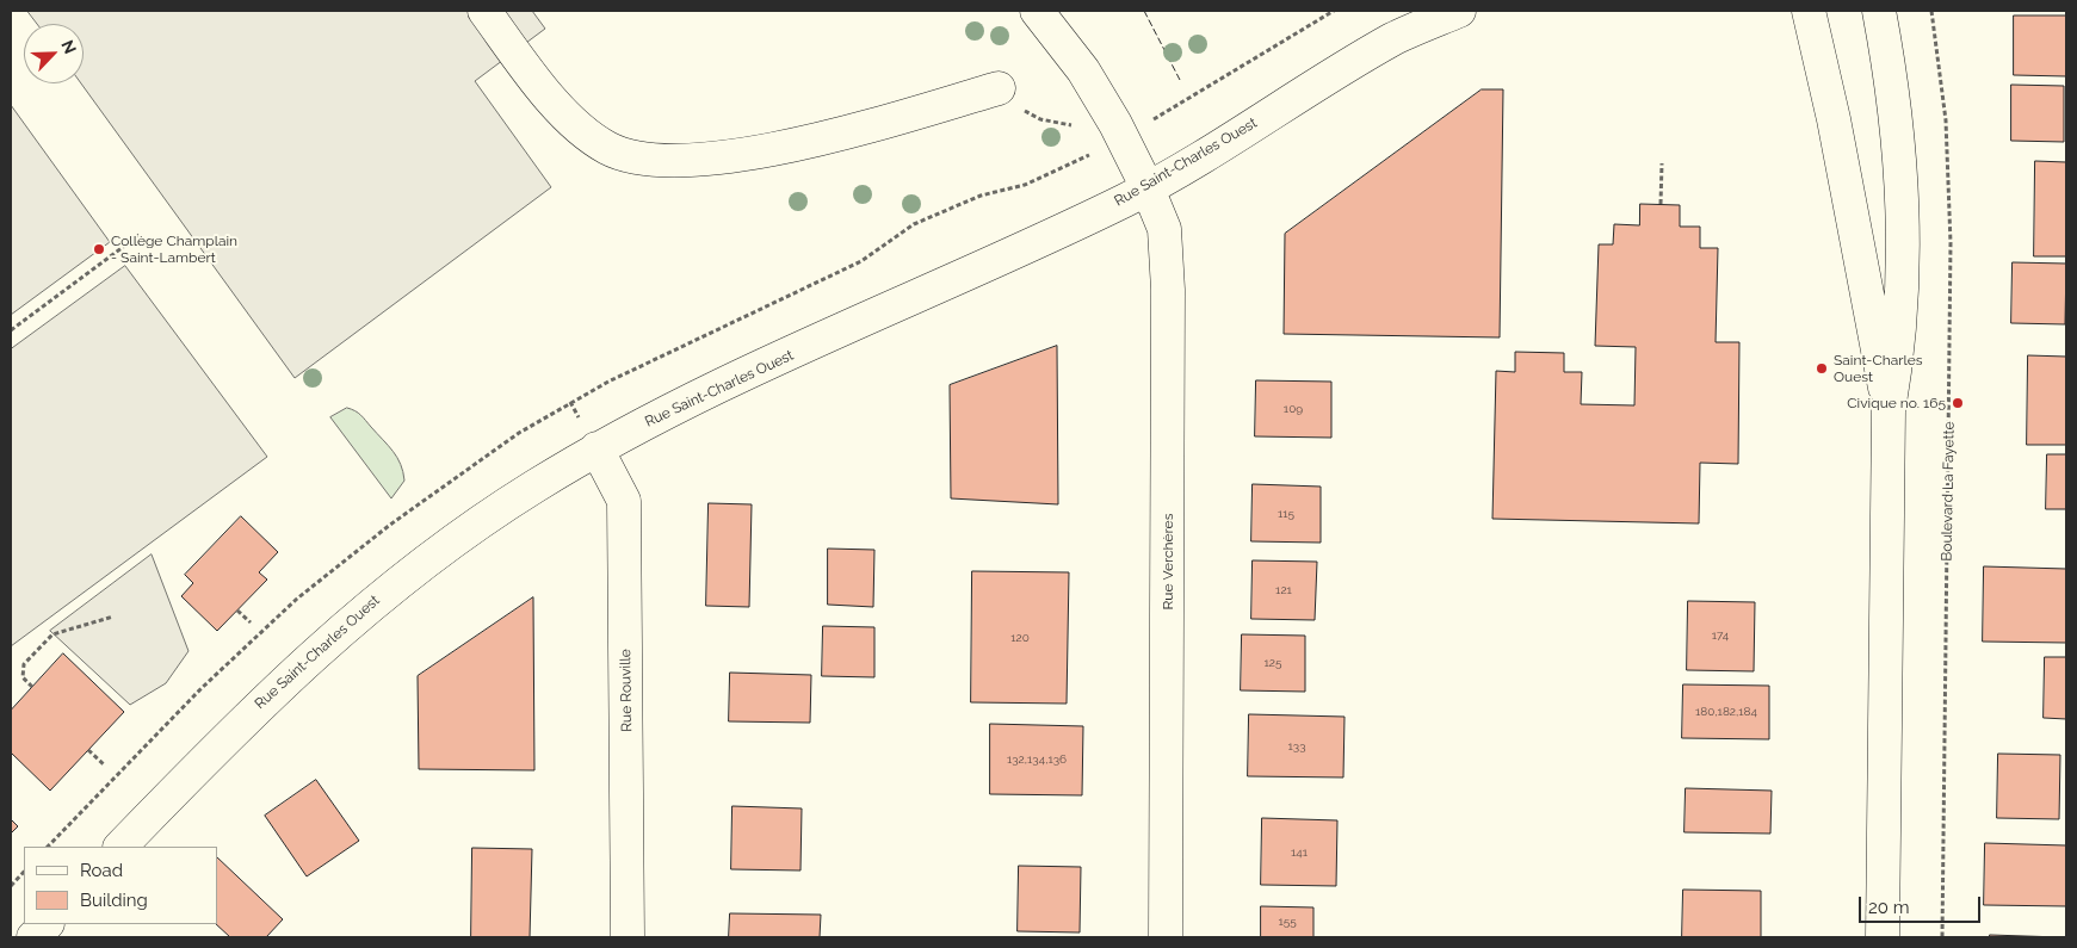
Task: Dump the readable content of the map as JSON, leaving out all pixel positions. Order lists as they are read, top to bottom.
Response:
{
  "streets": {
    "street": ["Rue Saint-Charles Ouest", "Rue Verchères", "Rue Rouville"],
    "path": ["Boulevard La Fayette"]
  },
  "crossings": [
    ["Rue Saint-Charles Ouest", "Rue Verchères"],
    ["Rue Saint-Charles Ouest", "Rue Rouville"]
  ],
  "places": ["Collège Champlain - Saint-Lambert", "Saint-Charles Ouest", "Civique no. 165"],
  "house_numbers": [
    "109",
    "115",
    "121",
    "174",
    "120",
    "125",
    "180,182,184",
    "133",
    "132,134,136",
    "141",
    "155"
  ],
  "legend": ["Road", "Building"],
  "scale_bar": "20 m",
  "north": "top right"
}
